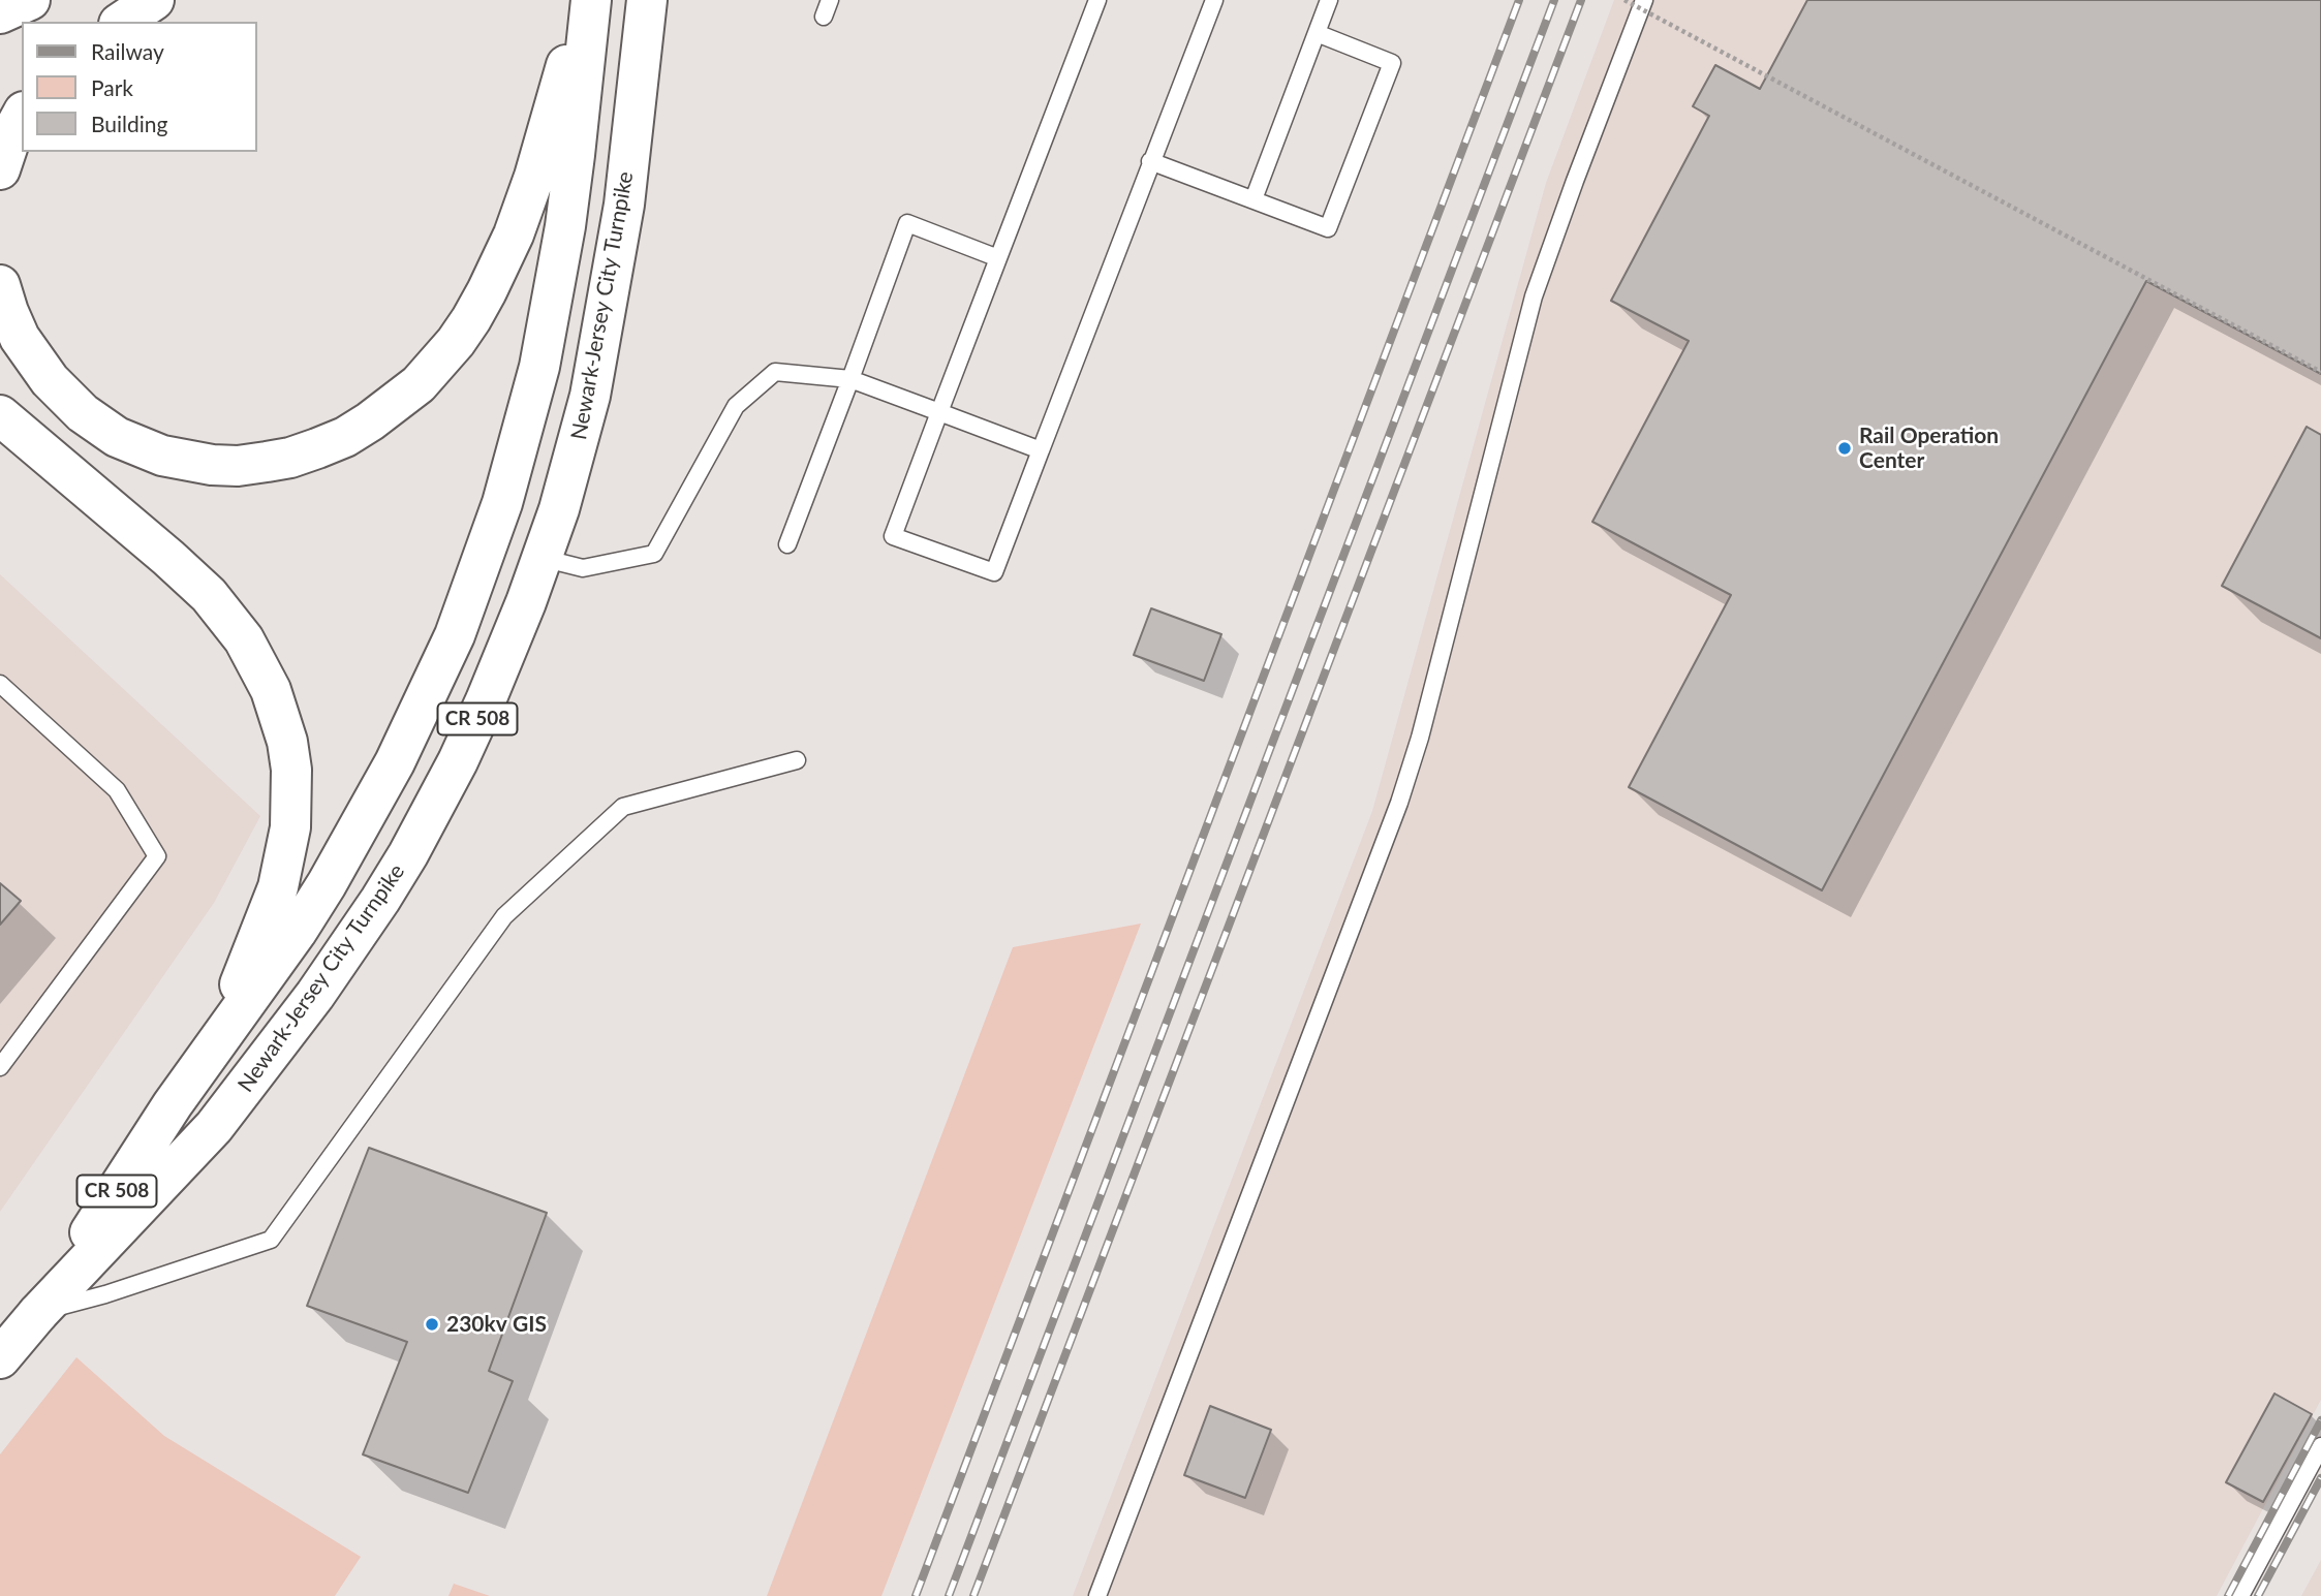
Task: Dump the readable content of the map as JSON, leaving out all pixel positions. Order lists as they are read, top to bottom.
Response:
{
  "streets": {
    "highway": ["Newark-Jersey City Turnpike", "CR 508"]
  },
  "places": ["Rail Operation Center", "230kv GIS"],
  "legend": ["Railway", "Park", "Building"]
}
